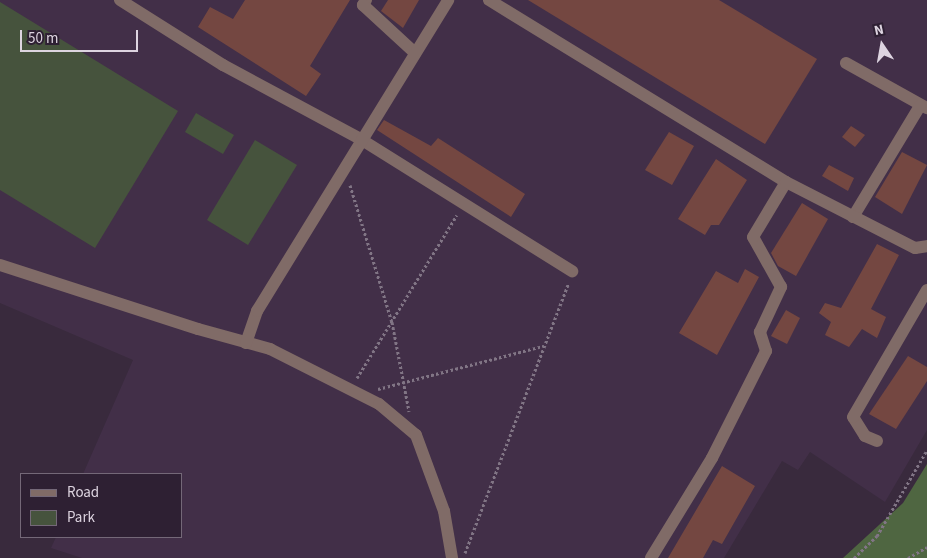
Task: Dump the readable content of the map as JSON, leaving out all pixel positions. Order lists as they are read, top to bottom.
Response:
{
  "legend": ["Road", "Park"],
  "scale_bar": "50 m",
  "north": "top"
}
